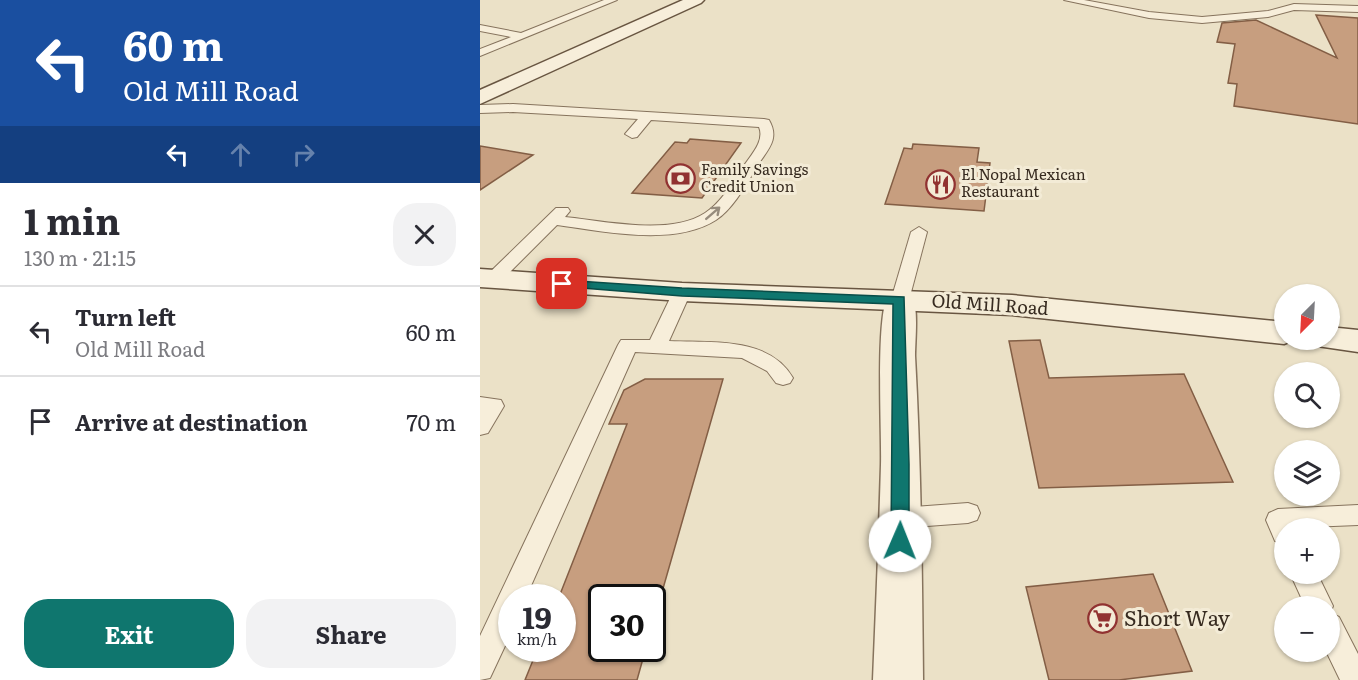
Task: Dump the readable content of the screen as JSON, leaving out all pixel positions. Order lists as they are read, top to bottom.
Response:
{
  "streets": {
    "street": ["Old Mill Road"]
  },
  "places": {
    "bank": ["Family Savings Credit Union"],
    "restaurant": ["El Nopal Mexican Restaurant"],
    "supermarket": ["Short Way"]
  },
  "north": "bottom left",
  "page": {
    "turn": ["60 m", "Old Mill Road"],
    "heading": ["1 min", "130 m · 21:15"],
    "map_buttons": ["+", "−"],
    "list": [
      {
        "name": "Turn left",
        "note": "Old Mill Road",
        "value": "60 m"
      },
      {
        "name": "Arrive at destination",
        "value": "70 m"
      }
    ],
    "speed": "19 km/h",
    "limit": "30",
    "buttons": ["Exit", "Share"]
  }
}
